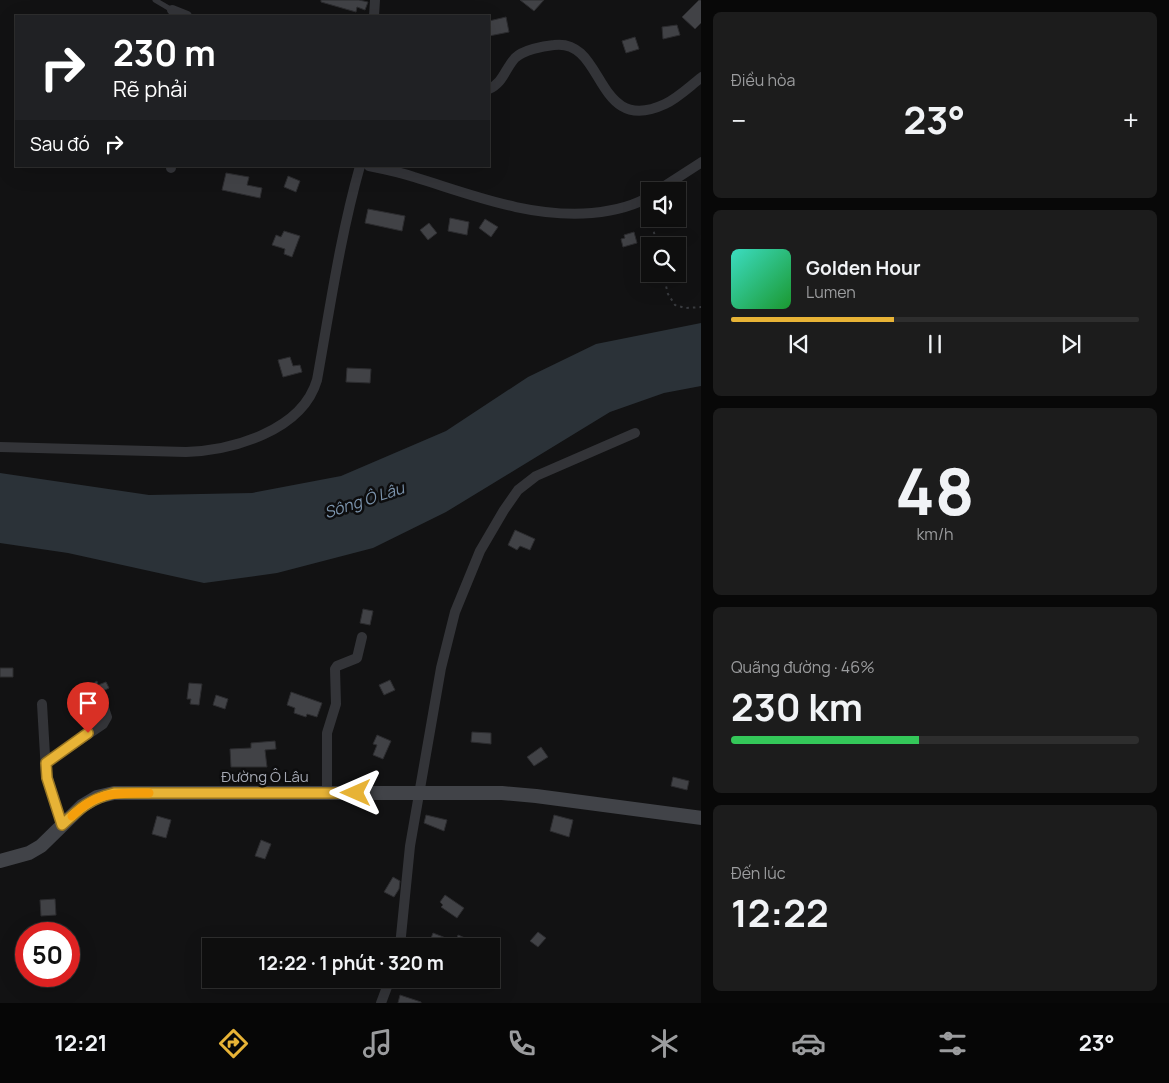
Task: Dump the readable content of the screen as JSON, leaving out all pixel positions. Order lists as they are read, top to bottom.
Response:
{
  "streets": {
    "main road": ["Đường Ô Lâu"]
  },
  "water": ["Sông Ô Lâu"],
  "page": {
    "tile": [
      "Điều hòa",
      ["48", "km/h"],
      ["Quãng đường · 46%", "230 km"],
      ["Đến lúc", "12:22"]
    ],
    "turn": ["230 m", "Rẽ phải"],
    "heat": ["−", "23°", "+"],
    "then": "Sau đó",
    "song": ["Golden Hour", "Lumen"],
    "limit": "50",
    "trip": "12:22 · 1 phút · 320 m",
    "tabs": ["12:21", "23°"]
  }
}
